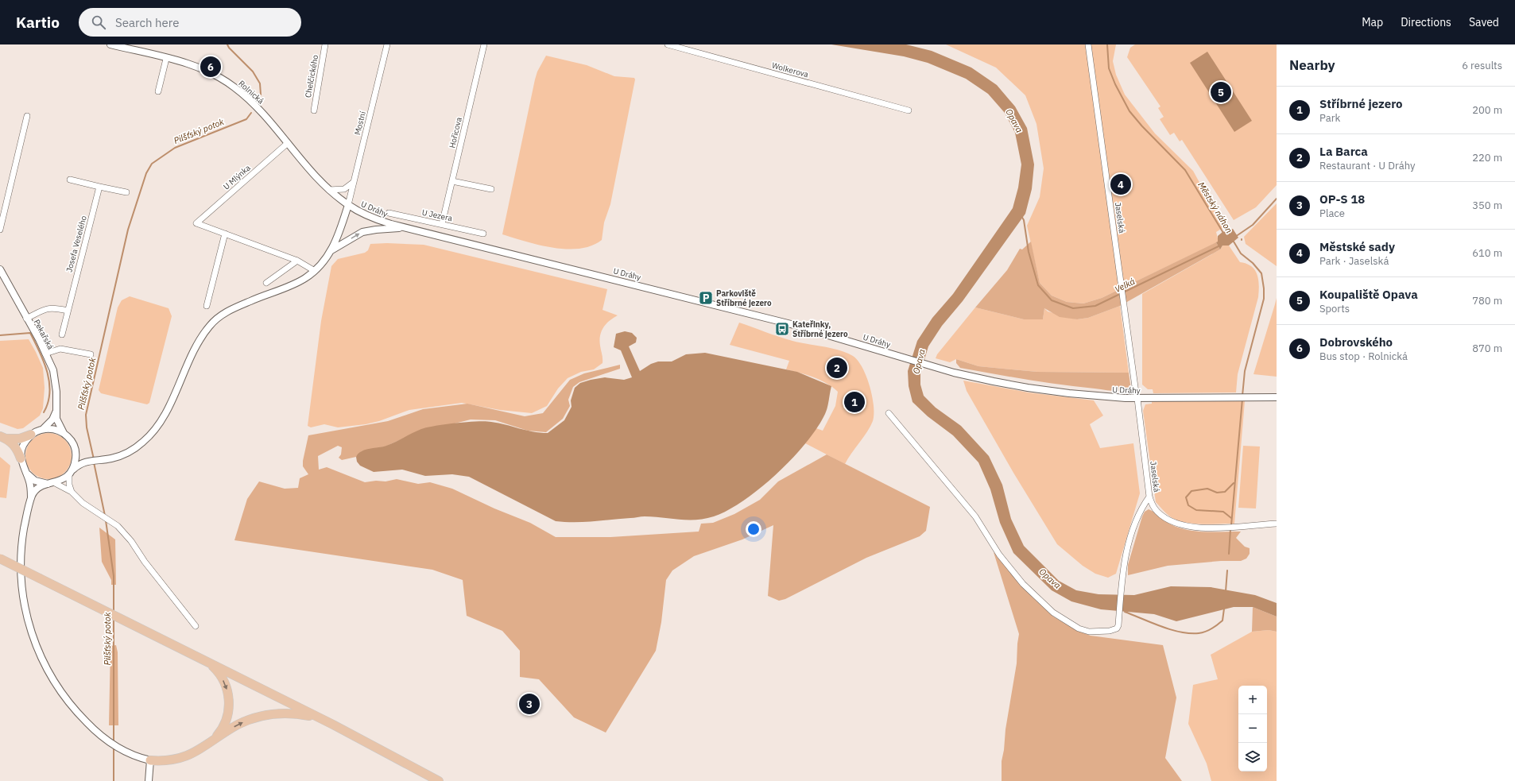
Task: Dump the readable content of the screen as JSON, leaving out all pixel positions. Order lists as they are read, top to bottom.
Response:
{
  "streets": {
    "street": [
      "Wolkerova",
      "Chelčického",
      "Rolnická",
      "Mostní",
      "Hořicova",
      "U Mlýnka",
      "U Dráhy",
      "U Jezera",
      "Jaselská",
      "Josefa Veselého",
      "Pekařská"
    ]
  },
  "crossings": [
    ["Rolnická", "Mostní"],
    ["Rolnická", "U Mlýnka"],
    ["Rolnická", "U Dráhy"],
    ["Mostní", "U Dráhy"],
    ["Hořicova", "U Jezera"],
    ["U Dráhy", "Jaselská"]
  ],
  "water": [
    "Opava",
    "Pilšťský potok",
    "Městský náhon",
    "Velká"
  ],
  "places": {
    "parking": ["Parkoviště Stříbrné jezero"],
    "bus stop": ["Kateřinky, Stříbrné jezero"]
  },
  "page": {
    "header": "Kartio",
    "search": "Search here",
    "nav": ["Map", "Directions", "Saved"],
    "heading": ["Nearby", "6 results"],
    "pins": [
      "6",
      "5",
      "4",
      "2",
      "1",
      "3"
    ],
    "list": [
      {
        "mark": "1",
        "name": "Stříbrné jezero",
        "note": "Park",
        "value": "200 m"
      },
      {
        "mark": "2",
        "name": "La Barca",
        "note": "Restaurant · U Dráhy",
        "value": "220 m"
      },
      {
        "mark": "3",
        "name": "OP-S 18",
        "note": "Place",
        "value": "350 m"
      },
      {
        "mark": "4",
        "name": "Městské sady",
        "note": "Park · Jaselská",
        "value": "610 m"
      },
      {
        "mark": "5",
        "name": "Koupaliště Opava",
        "note": "Sports",
        "value": "780 m"
      },
      {
        "mark": "6",
        "name": "Dobrovského",
        "note": "Bus stop · Rolnická",
        "value": "870 m"
      }
    ],
    "map_buttons": ["+", "−"]
  }
}
